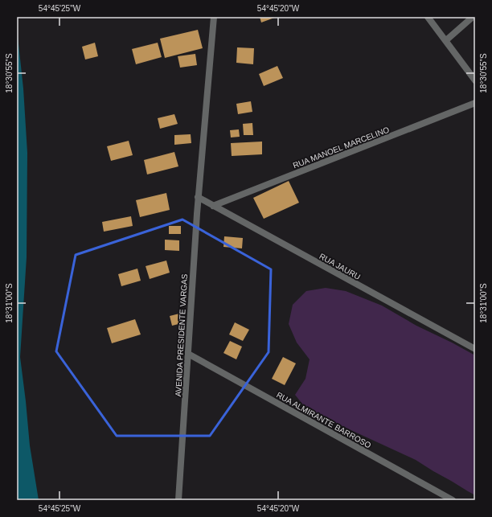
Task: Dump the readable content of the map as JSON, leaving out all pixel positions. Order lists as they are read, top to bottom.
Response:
{
  "streets": {
    "street": [
      "RUA MANOEL MARCELINO",
      "RUA JAURU",
      "AVENIDA PRESIDENTE VARGAS",
      "RUA ALMIRANTE BARROSO"
    ]
  },
  "crossings": [
    ["RUA MANOEL MARCELINO", "RUA JAURU"],
    ["RUA JAURU", "AVENIDA PRESIDENTE VARGAS"],
    ["AVENIDA PRESIDENTE VARGAS", "RUA ALMIRANTE BARROSO"]
  ],
  "coordinates": [
    "54°45'25\"W",
    "54°45'20\"W",
    "18°30'55\"S",
    "18°31'00\"S"
  ]
}
